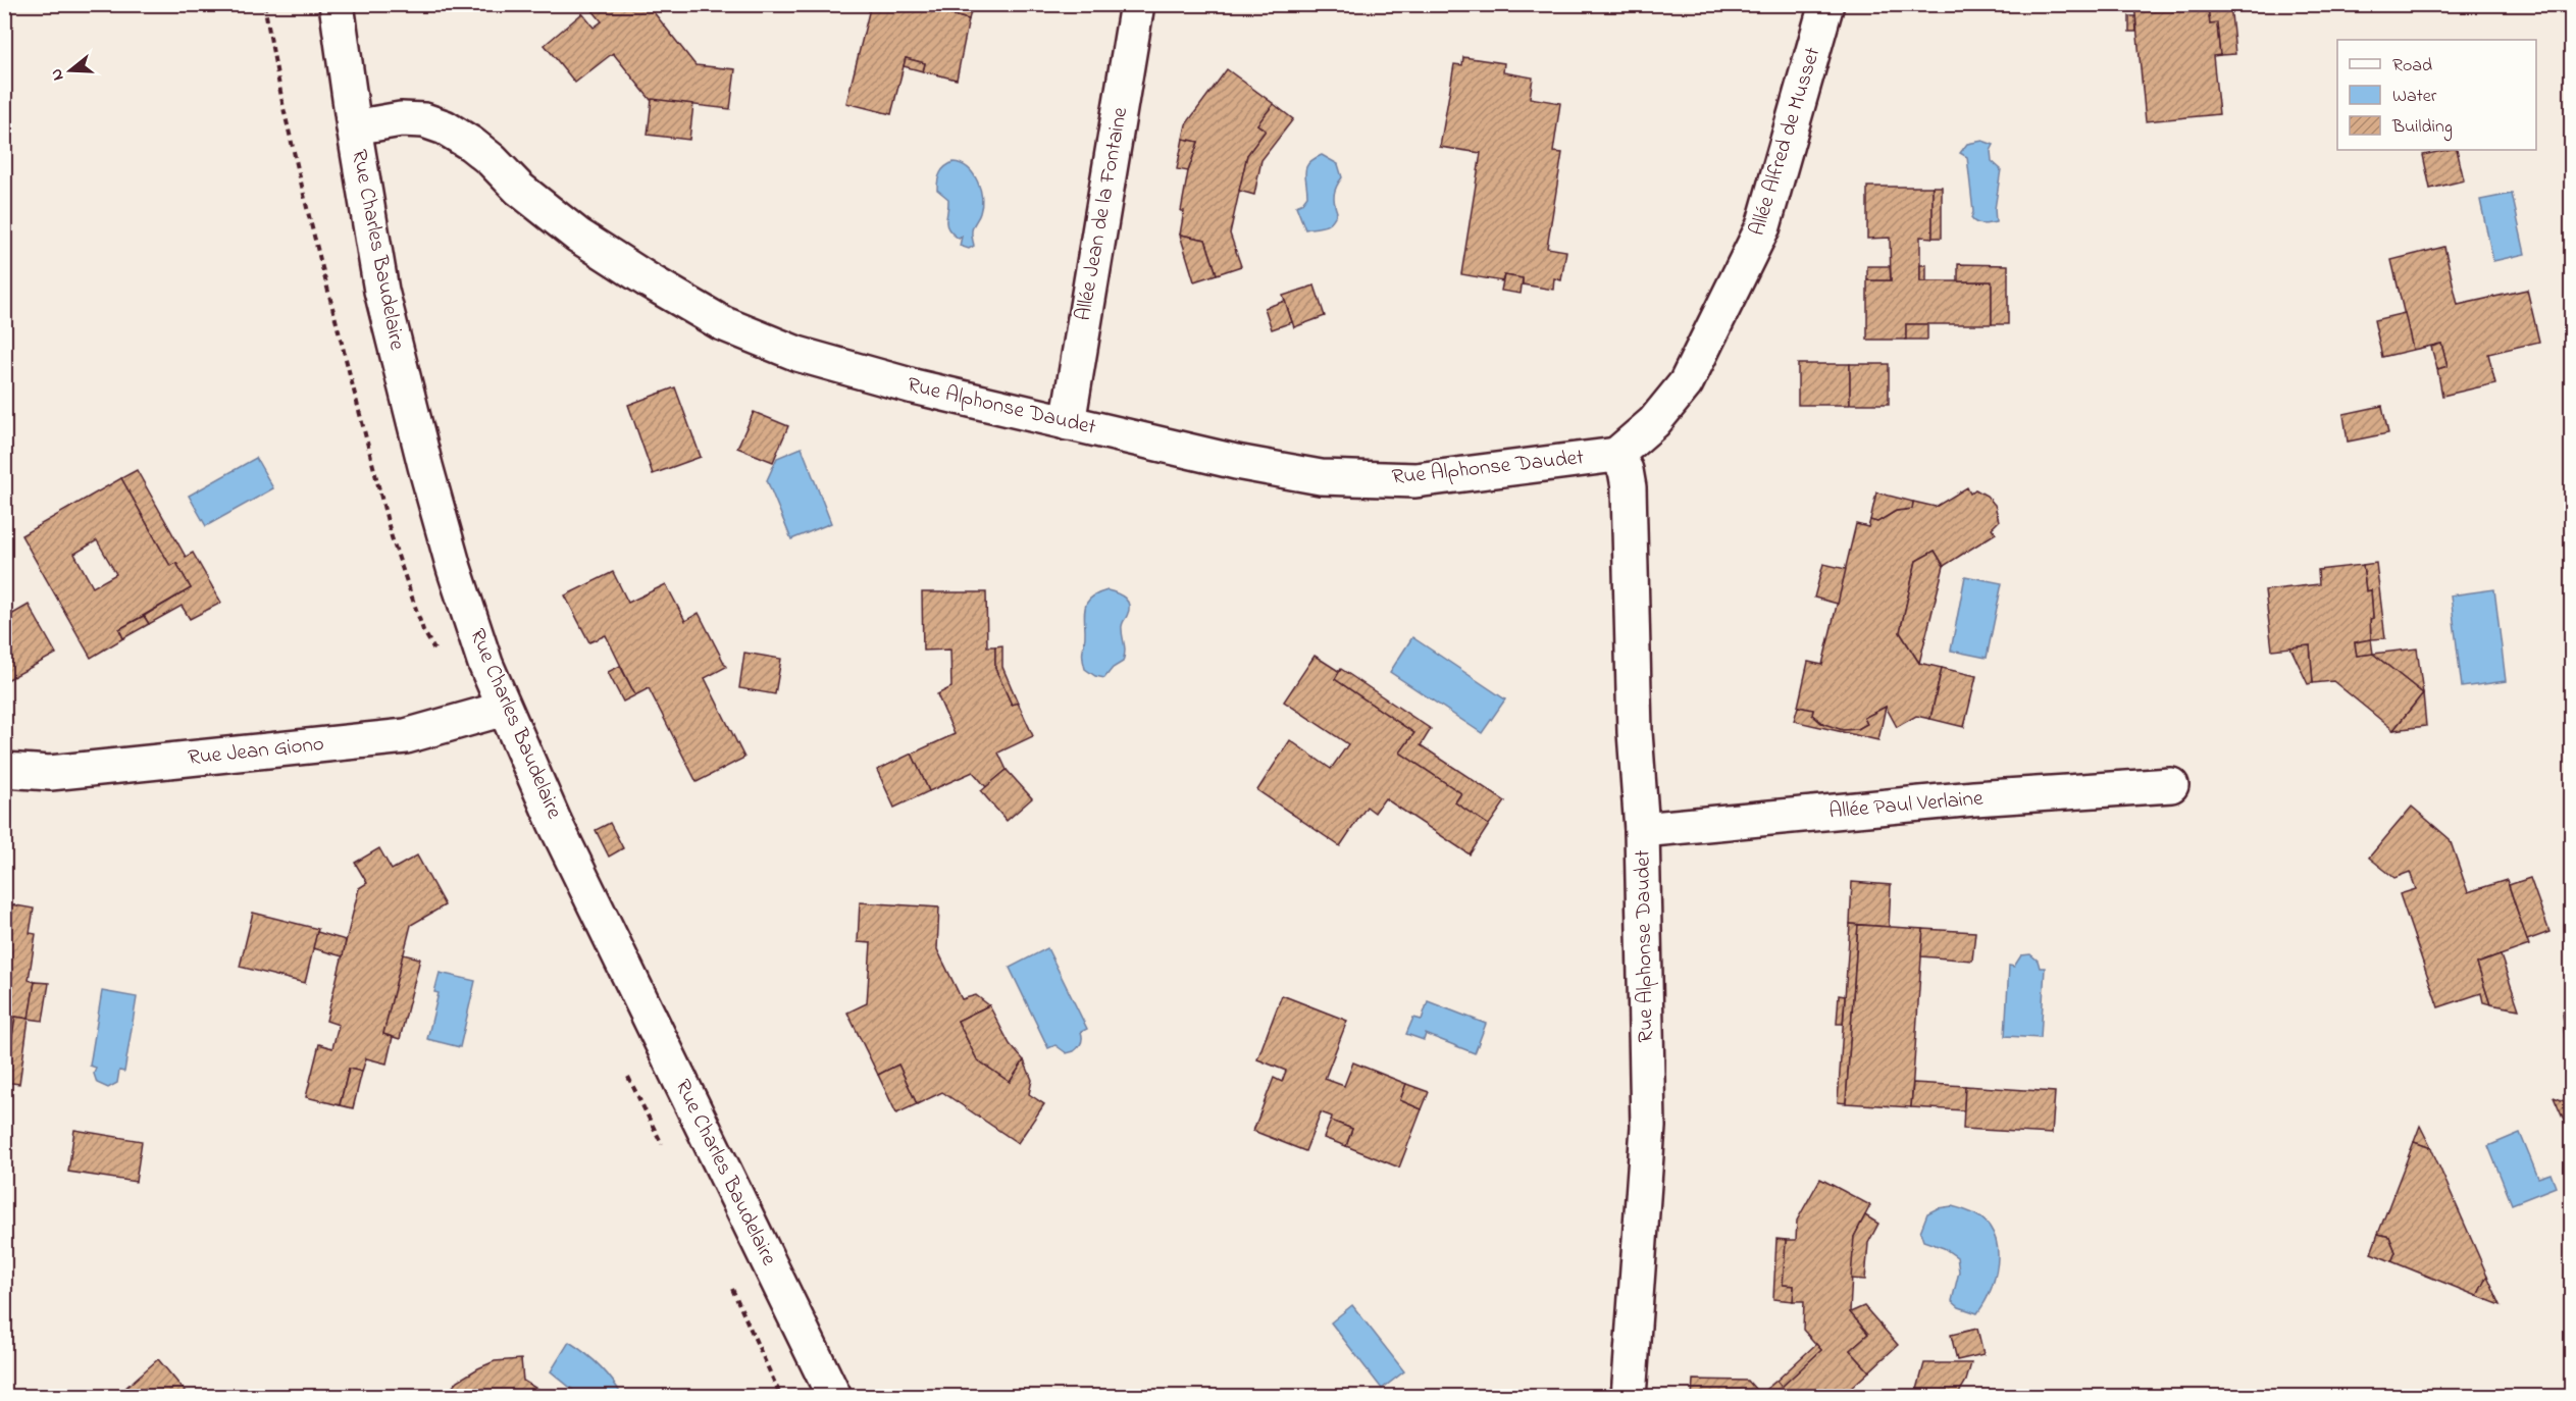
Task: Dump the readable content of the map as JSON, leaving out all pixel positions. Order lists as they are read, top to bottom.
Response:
{
  "streets": {
    "street": [
      "Allée Alfred de Musset",
      "Allée Jean de la Fontaine",
      "Rue Charles Baudelaire",
      "Rue Alphonse Daudet",
      "Rue Jean Giono",
      "Allée Paul Verlaine"
    ]
  },
  "crossings": [
    ["Allée Alfred de Musset", "Rue Alphonse Daudet"],
    ["Allée Jean de la Fontaine", "Rue Alphonse Daudet"],
    ["Rue Charles Baudelaire", "Rue Alphonse Daudet"],
    ["Rue Charles Baudelaire", "Rue Jean Giono"],
    ["Rue Alphonse Daudet", "Allée Paul Verlaine"]
  ],
  "legend": ["Road", "Water", "Building"],
  "north": "left"
}
